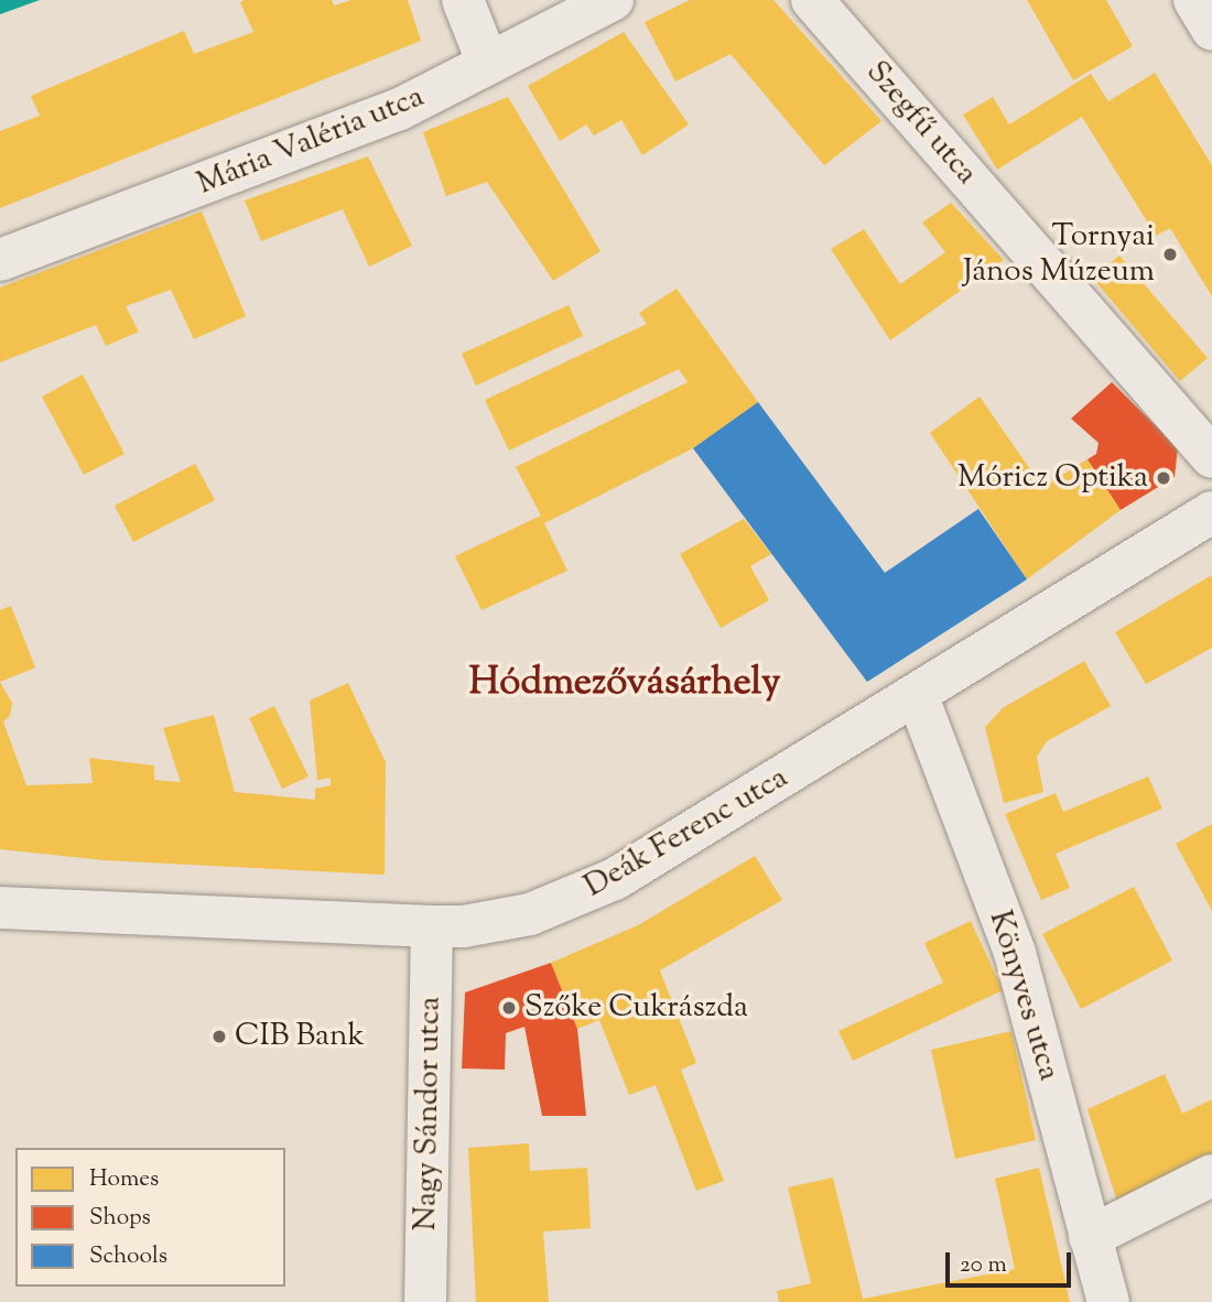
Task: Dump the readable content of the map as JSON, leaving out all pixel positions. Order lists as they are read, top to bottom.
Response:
{
  "streets": {
    "street": [
      "Szegfű utca",
      "Mária Valéria utca",
      "Deák Ferenc utca",
      "Könyves utca",
      "Nagy Sándor utca"
    ]
  },
  "crossings": [
    ["Deák Ferenc utca", "Könyves utca"],
    ["Deák Ferenc utca", "Nagy Sándor utca"]
  ],
  "districts": ["Hódmezővásárhely"],
  "places": [
    "Tornyai János Múzeum",
    "Móricz Optika",
    "Szőke Cukrászda",
    "CIB Bank"
  ],
  "legend": ["Homes", "Shops", "Schools"],
  "scale_bar": "20 m"
}
